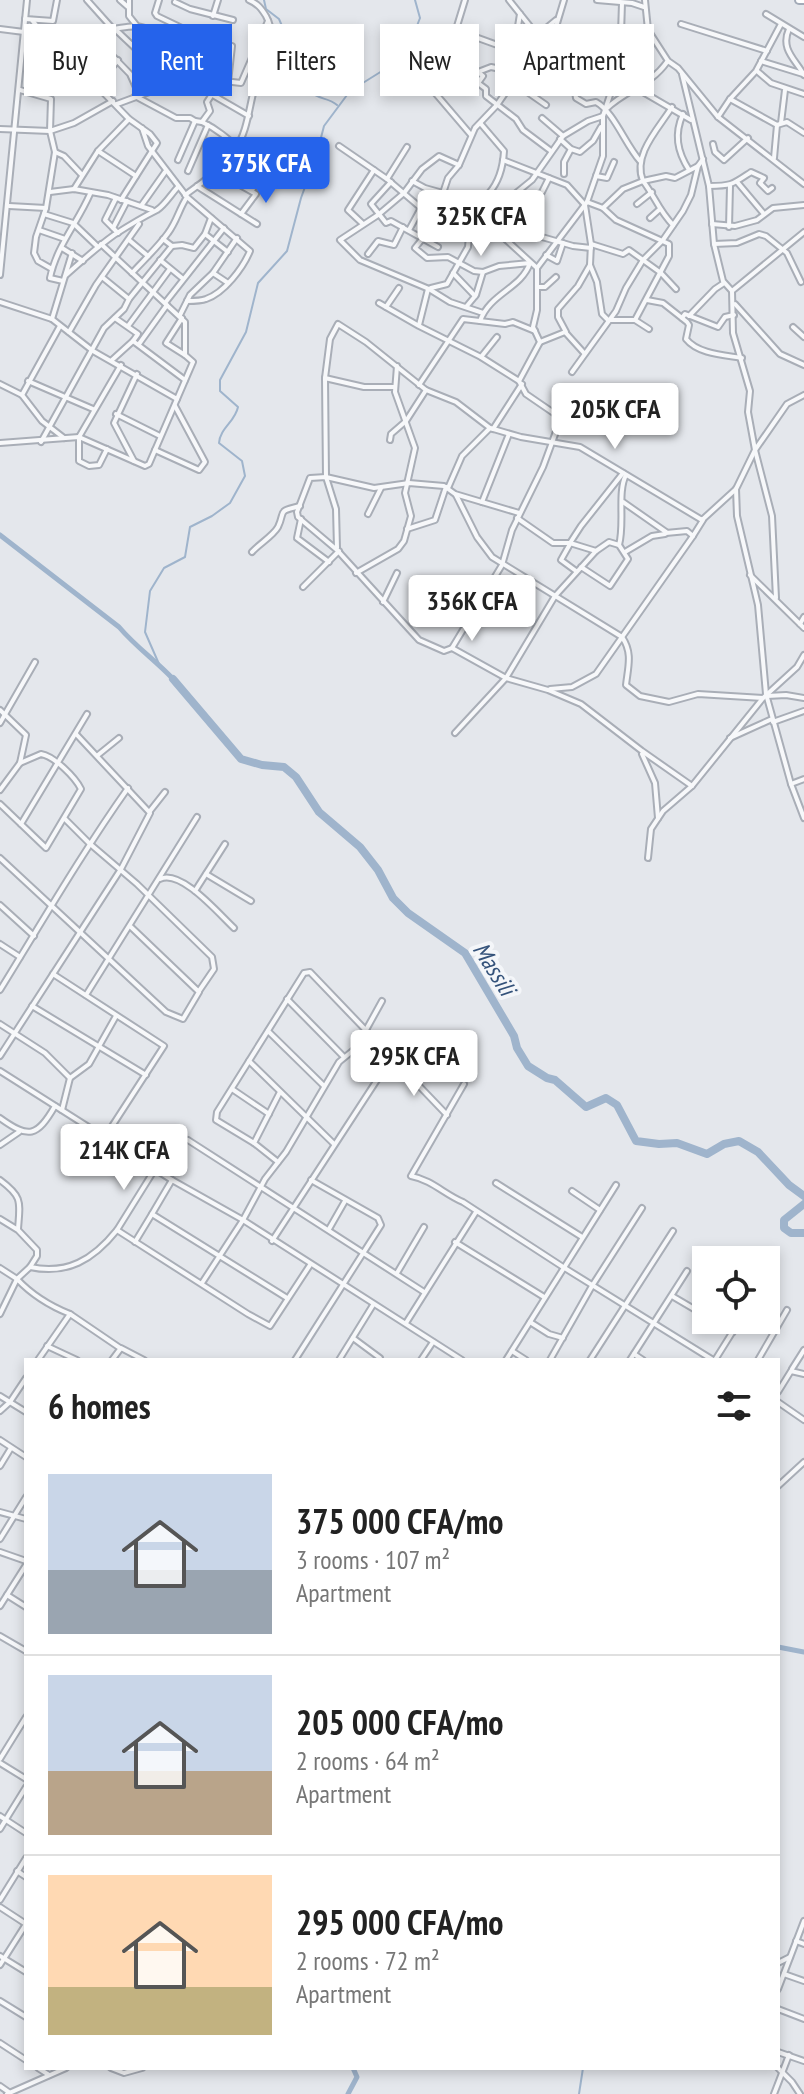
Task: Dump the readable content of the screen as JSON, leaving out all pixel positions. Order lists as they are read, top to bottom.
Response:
{
  "water": ["Massili"],
  "page": {
    "chip": [
      "Buy",
      "Rent",
      "Filters",
      "New",
      "Apartment"
    ],
    "price": [
      "375K CFA",
      "325K CFA",
      "205K CFA",
      "356K CFA",
      "295K CFA",
      "214K CFA"
    ],
    "heading": "6 homes",
    "list": [
      {
        "name": "375 000 CFA/mo",
        "note": "3 rooms · 107 m² · Apartment"
      },
      {
        "name": "205 000 CFA/mo",
        "note": "2 rooms · 64 m² · Apartment"
      },
      {
        "name": "295 000 CFA/mo",
        "note": "2 rooms · 72 m² · Apartment"
      }
    ]
  }
}
